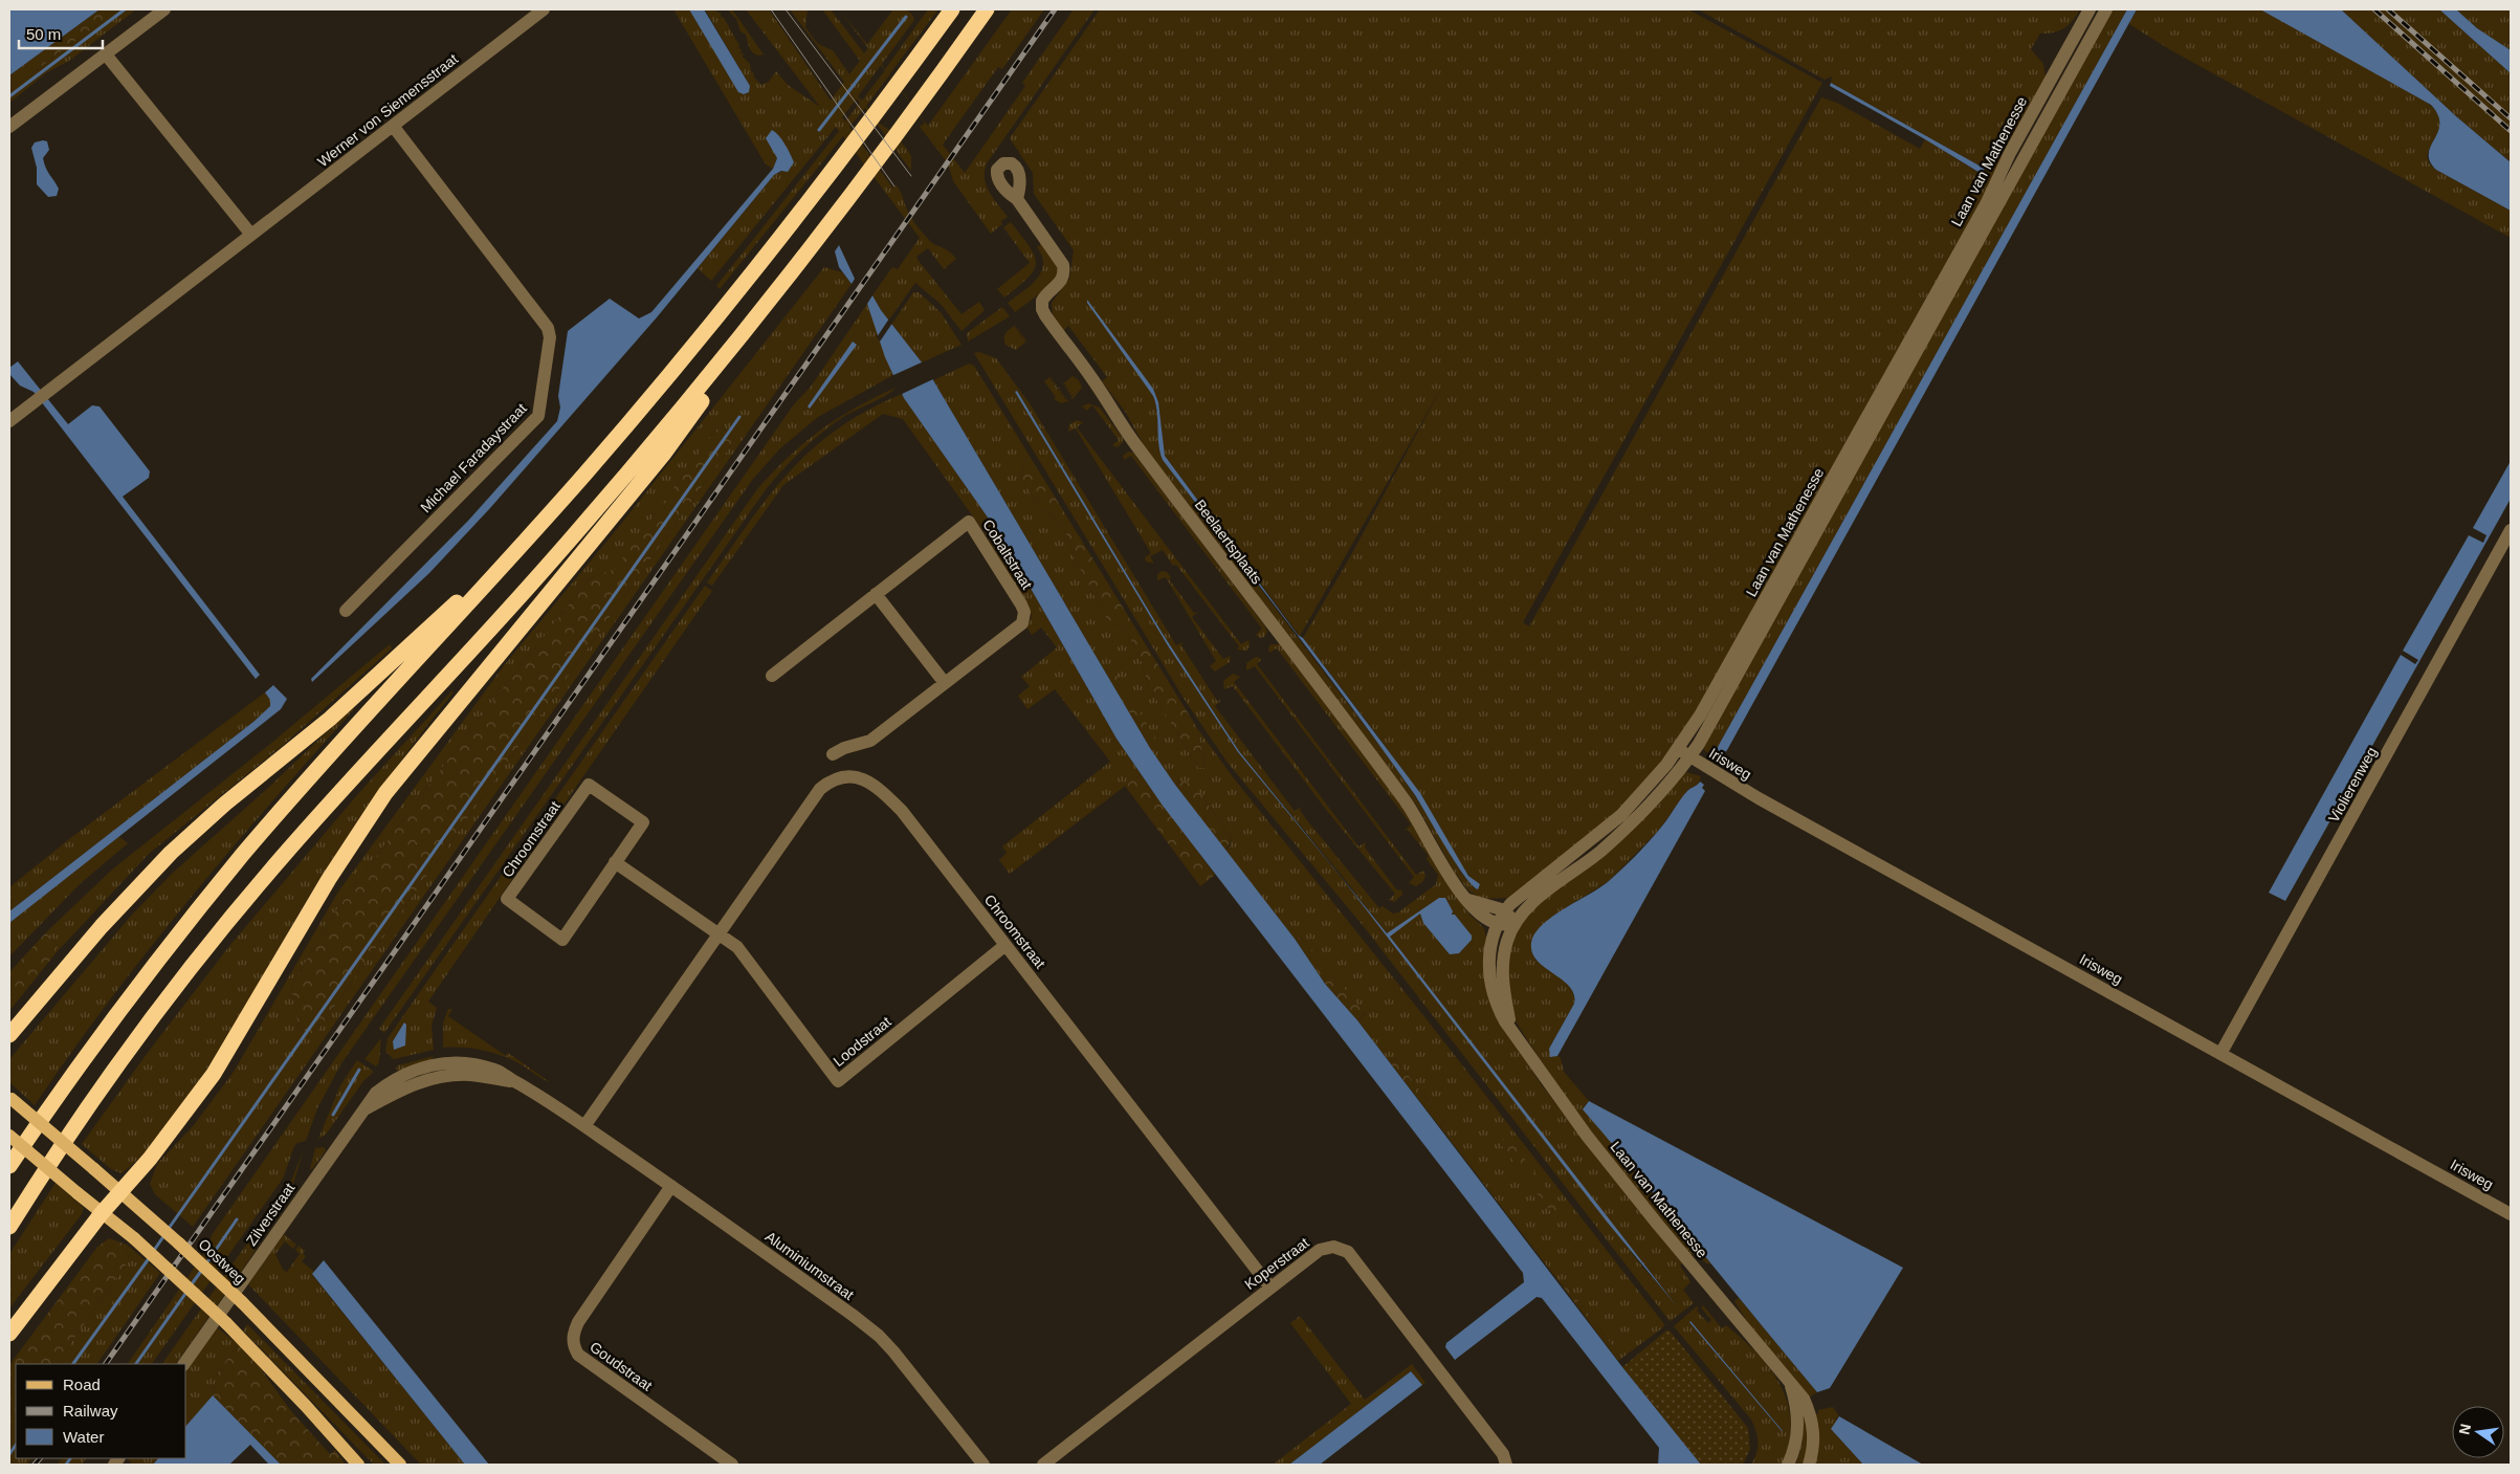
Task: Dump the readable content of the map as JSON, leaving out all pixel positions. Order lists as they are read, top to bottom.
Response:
{
  "streets": {
    "main road": ["Oostweg"],
    "street": [
      "Werner von Siemensstraat",
      "Laan van Mathenesse",
      "Michael Faradaystraat",
      "Beelaertsplaats",
      "Cobaltstraat",
      "Irisweg",
      "Violierenweg",
      "Chroomstraat",
      "Loodstraat",
      "Zilverstraat",
      "Koperstraat",
      "Aluminiumstraat",
      "Goudstraat"
    ]
  },
  "crossings": [
    ["Werner von Siemensstraat", "Michael Faradaystraat"],
    ["Laan van Mathenesse", "Beelaertsplaats"],
    ["Laan van Mathenesse", "Irisweg"],
    ["Irisweg", "Violierenweg"],
    ["Chroomstraat", "Loodstraat"],
    ["Chroomstraat", "Zilverstraat"],
    ["Chroomstraat", "Koperstraat"],
    ["Chroomstraat", "Aluminiumstraat"],
    ["Zilverstraat", "Aluminiumstraat"],
    ["Aluminiumstraat", "Goudstraat"]
  ],
  "legend": ["Road", "Railway", "Water"],
  "scale_bar": "50 m",
  "north": "left"
}
